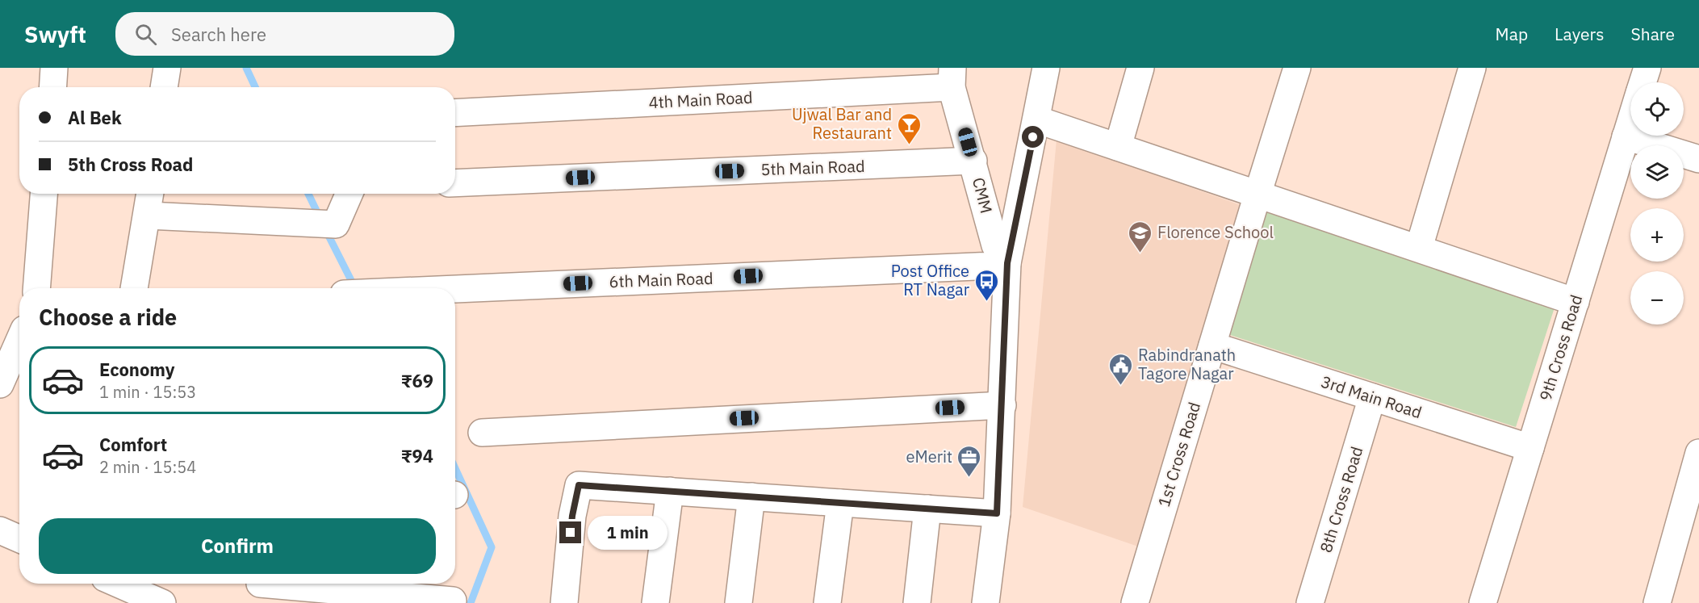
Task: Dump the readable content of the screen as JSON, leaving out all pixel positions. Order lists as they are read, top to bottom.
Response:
{
  "streets": {
    "street": [
      "4th Main Road",
      "5th Main Road",
      "CMM",
      "6th Main Road",
      "9th Cross Road",
      "3rd Main Road",
      "1st Cross Road",
      "8th Cross Road"
    ]
  },
  "crossings": [
    ["4th Main Road", "CMM"],
    ["5th Main Road", "CMM"],
    ["CMM", "6th Main Road"],
    ["9th Cross Road", "3rd Main Road"],
    ["3rd Main Road", "1st Cross Road"],
    ["3rd Main Road", "8th Cross Road"]
  ],
  "places": {
    "bar": ["Ujwal Bar and Restaurant"],
    "school or university": ["Florence School"],
    "bus stop": ["Post Office RT Nagar"],
    "public building": ["Rabindranath Tagore Nagar"],
    "office": ["eMerit"]
  },
  "page": {
    "header": "Swyft",
    "search": "Search here",
    "nav": ["Map", "Layers", "Share"],
    "map_buttons": ["+", "−"],
    "banner": ["Al Bek", "5th Cross Road"],
    "heading": "Choose a ride",
    "list": [
      {
        "name": "Economy",
        "note": "1 min · 15:53",
        "value": "₹69"
      },
      {
        "name": "Comfort",
        "note": "2 min · 15:54",
        "value": "₹94"
      }
    ],
    "buttons": "Confirm",
    "bubble": "1 min"
  }
}
